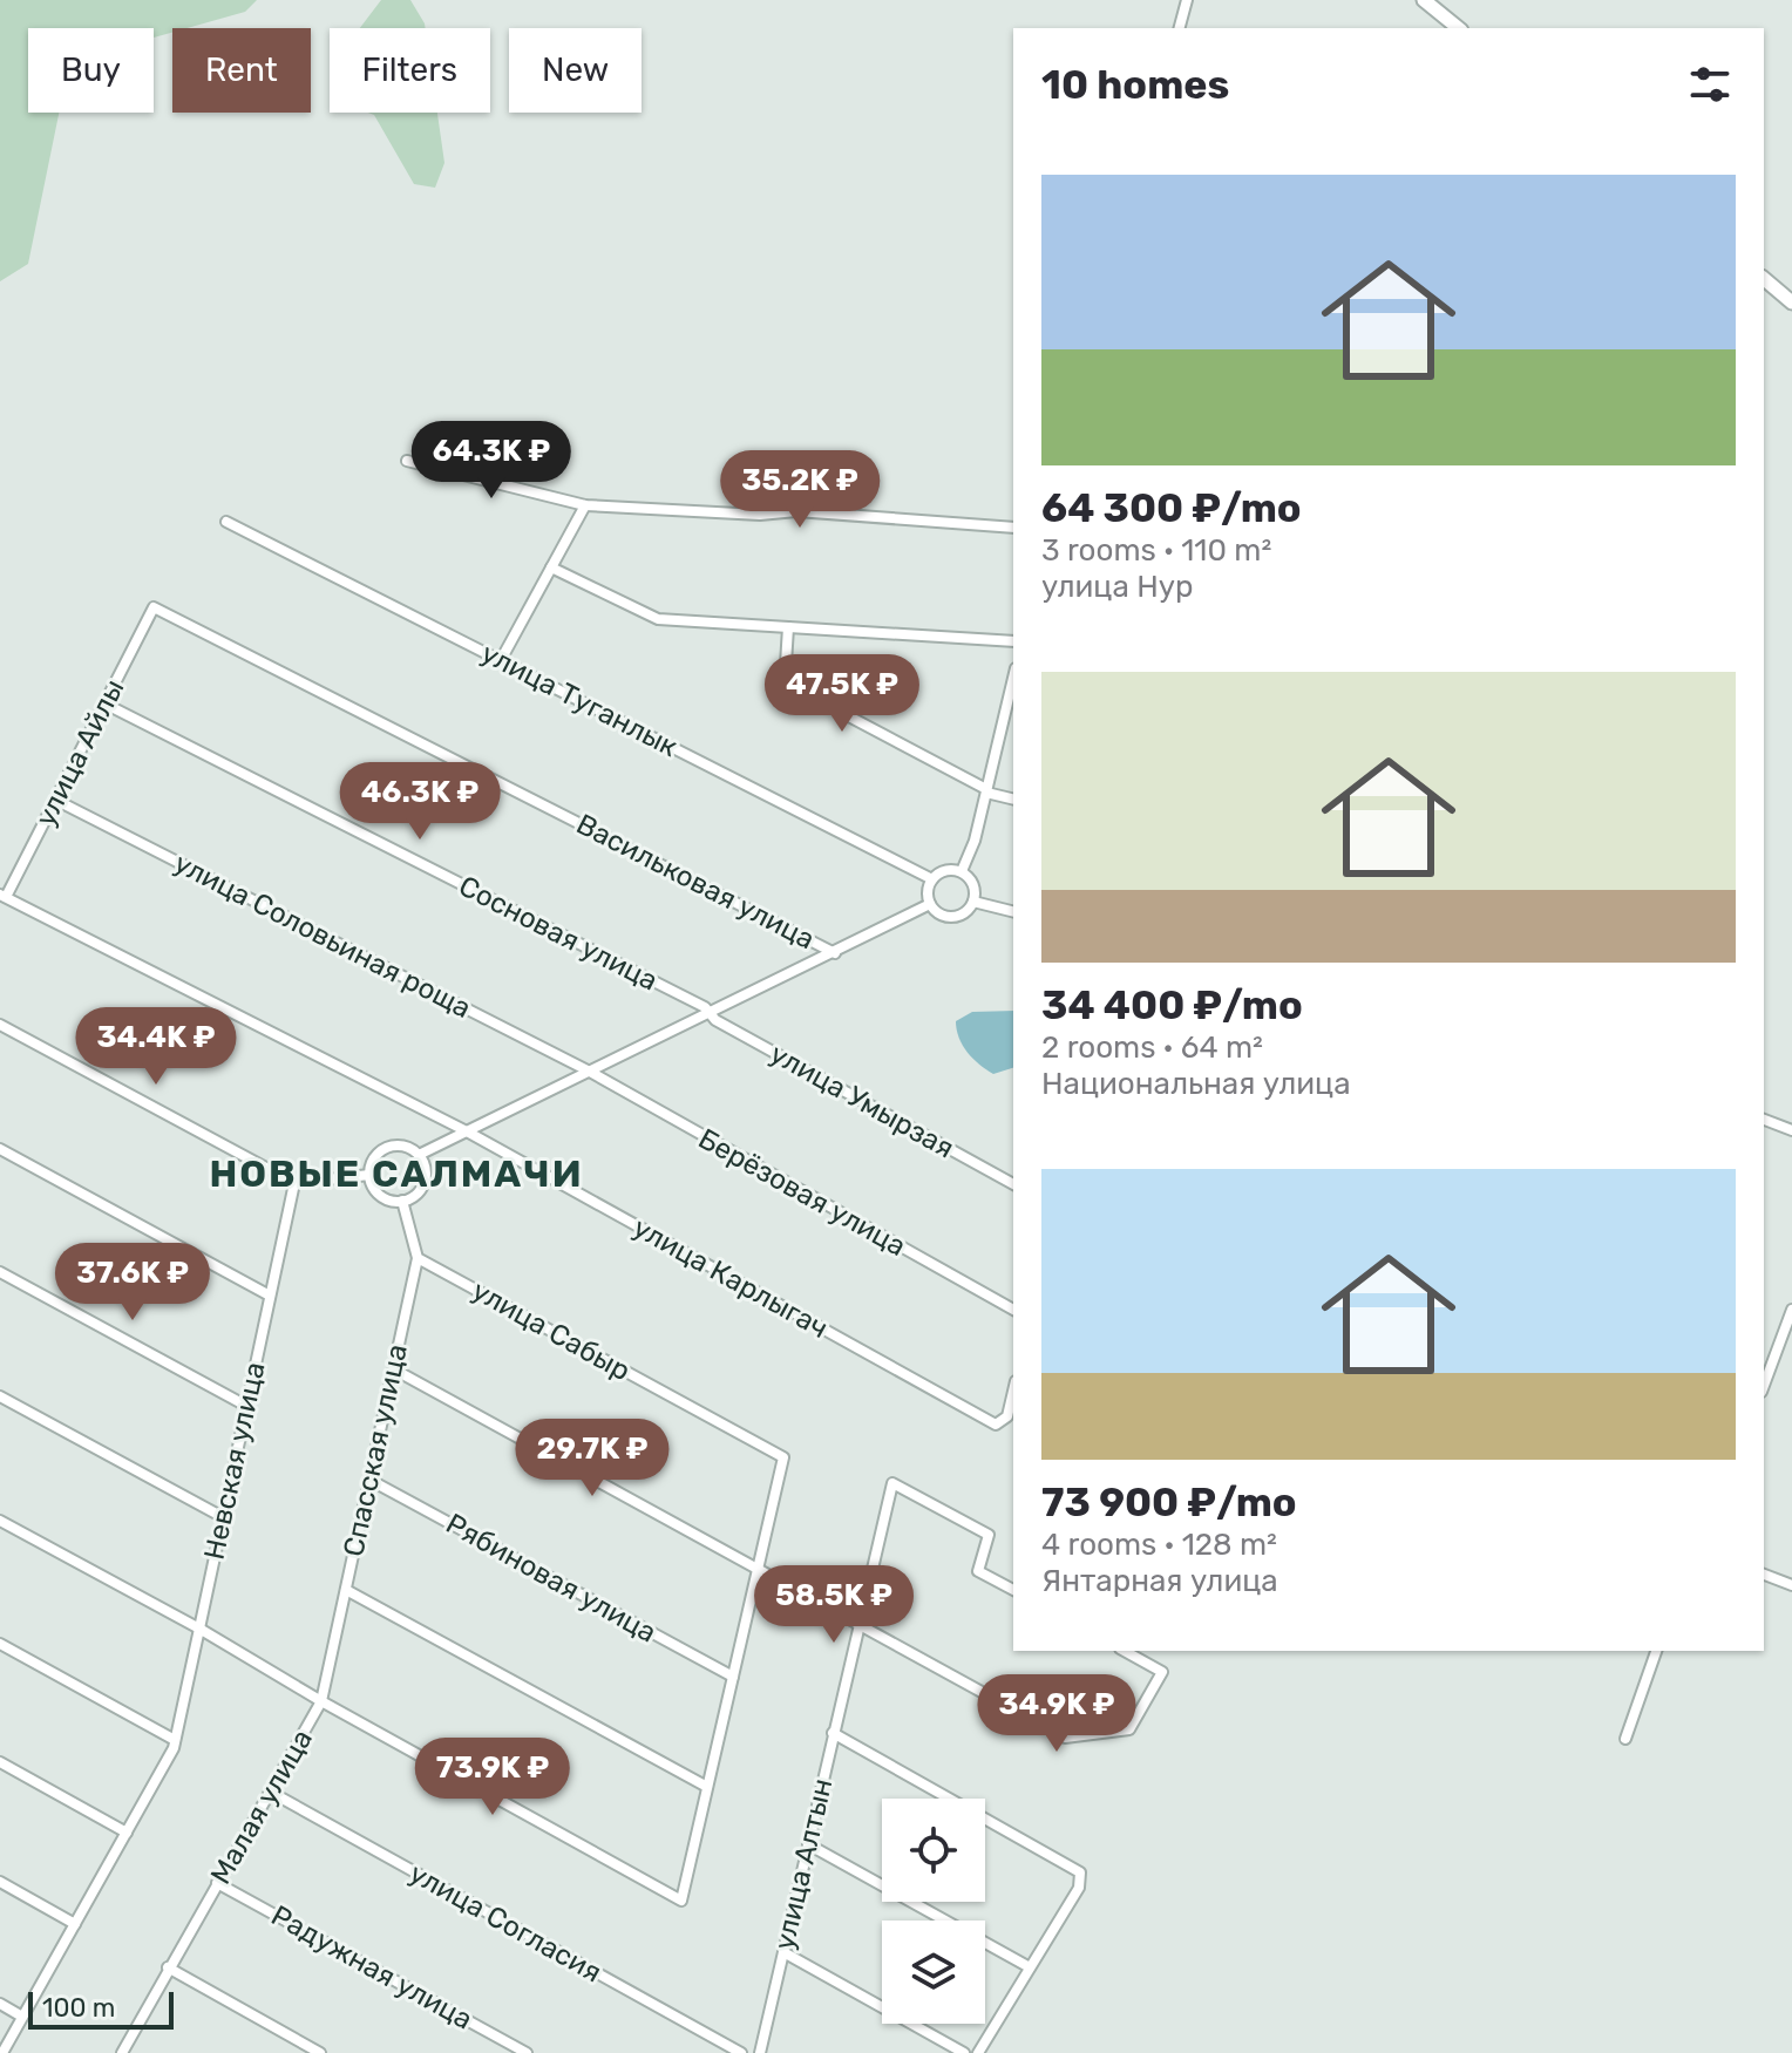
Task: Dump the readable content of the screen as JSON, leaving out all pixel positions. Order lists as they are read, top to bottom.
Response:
{
  "streets": {
    "street": [
      "улица Туганлык",
      "улица Айлы",
      "Васильковая улица",
      "Сосновая улица",
      "улица Соловьиная роща",
      "улица Умырзая",
      "Берёзовая улица",
      "улица Карлыгач",
      "улица Сабыр",
      "Спасская улица",
      "Невская улица",
      "Рябиновая улица",
      "Малая улица",
      "улица Алтын",
      "улица Согласия",
      "Радужная улица"
    ]
  },
  "crossings": [
    ["улица Айлы", "Васильковая улица"],
    ["улица Айлы", "Сосновая улица"],
    ["улица Айлы", "улица Соловьиная роща"],
    ["улица Айлы", "улица Карлыгач"],
    ["Сосновая улица", "улица Умырзая"],
    ["улица Соловьиная роща", "Берёзовая улица"],
    ["улица Сабыр", "Спасская улица"],
    ["Спасская улица", "Рябиновая улица"],
    ["Спасская улица", "Малая улица"],
    ["Невская улица", "Малая улица"],
    ["Малая улица", "улица Согласия"],
    ["Малая улица", "Радужная улица"]
  ],
  "districts": ["НОВЫЕ САЛМАЧИ"],
  "scale_bar": "100 m",
  "page": {
    "chip": [
      "Buy",
      "Rent",
      "Filters",
      "New"
    ],
    "heading": "10 homes",
    "list": [
      {
        "name": "64 300 ₽/mo",
        "note": "3 rooms · 110 m² · улица Нур"
      },
      {
        "name": "34 400 ₽/mo",
        "note": "2 rooms · 64 m² · Национальная улица"
      },
      {
        "name": "73 900 ₽/mo",
        "note": "4 rooms · 128 m² · Янтарная улица"
      }
    ],
    "price": [
      "64.3K ₽",
      "35.2K ₽",
      "47.5K ₽",
      "46.3K ₽",
      "34.4K ₽",
      "37.6K ₽",
      "29.7K ₽",
      "58.5K ₽",
      "34.9K ₽",
      "73.9K ₽"
    ],
    "scale": "100 m"
  }
}
